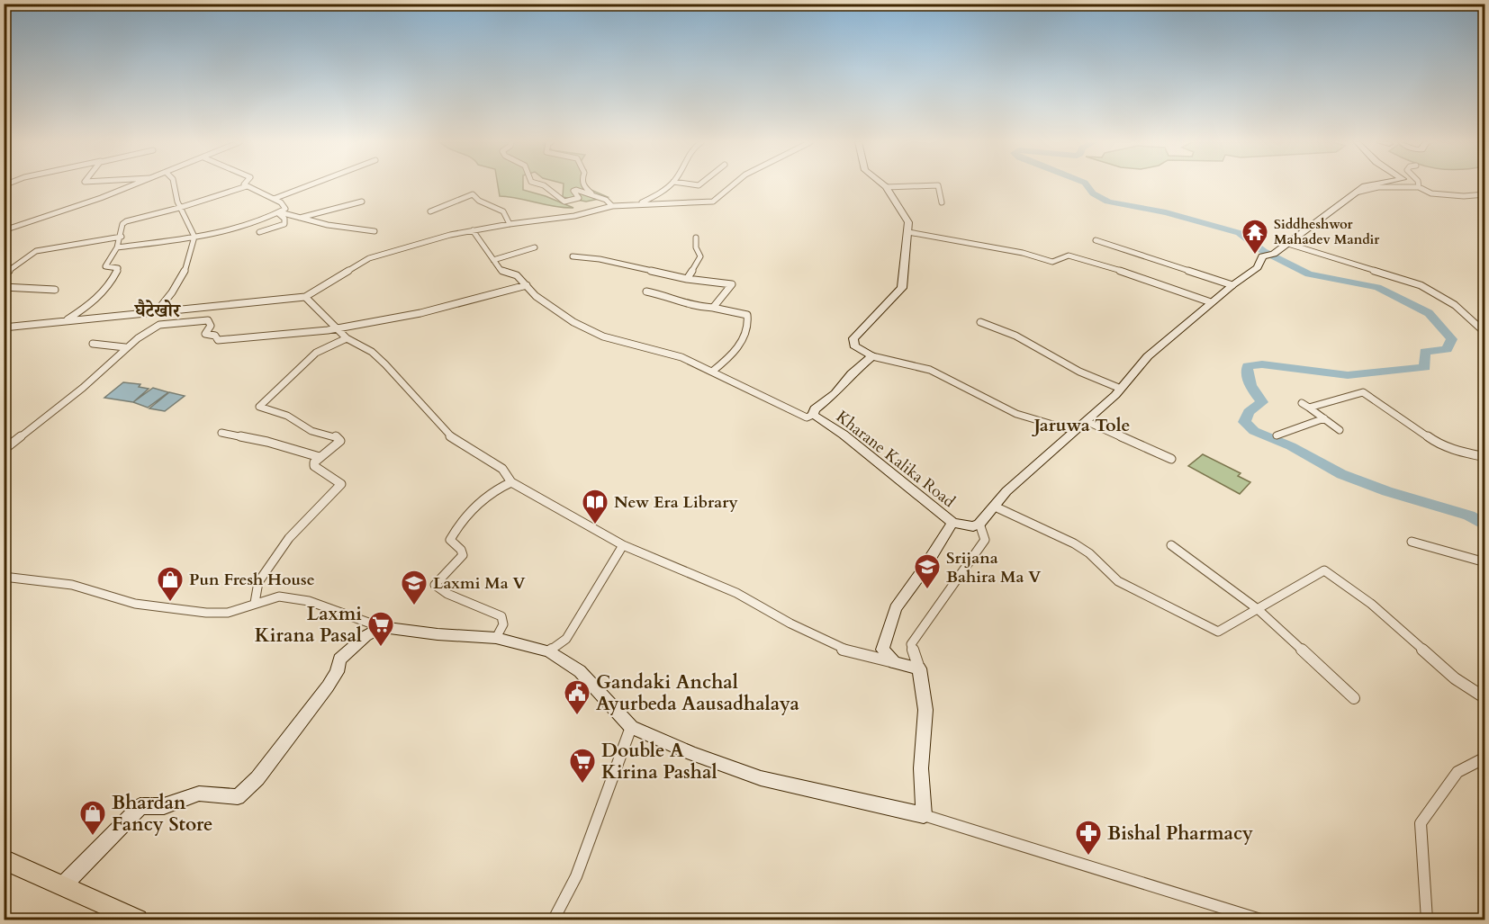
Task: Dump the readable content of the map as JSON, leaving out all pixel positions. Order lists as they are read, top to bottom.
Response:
{
  "streets": {
    "main road": ["Kharane Kalika Road"]
  },
  "districts": ["घैटेखोर", "Jaruwa Tole"],
  "places": {
    "temple": ["Siddheshwor Mahadev Mandir"],
    "library": ["New Era Library"],
    "school or university": ["Srijana Bahira Ma V", "Laxmi Ma V"],
    "shop": ["Pun Fresh House", "Bhardan Fancy Store"],
    "supermarket": ["Laxmi Kirana Pasal", "Double A Kirina Pashal"],
    "public building": ["Gandaki Anchal Ayurbeda Aausadhalaya"],
    "pharmacy": ["Bishal Pharmacy"]
  }
}
